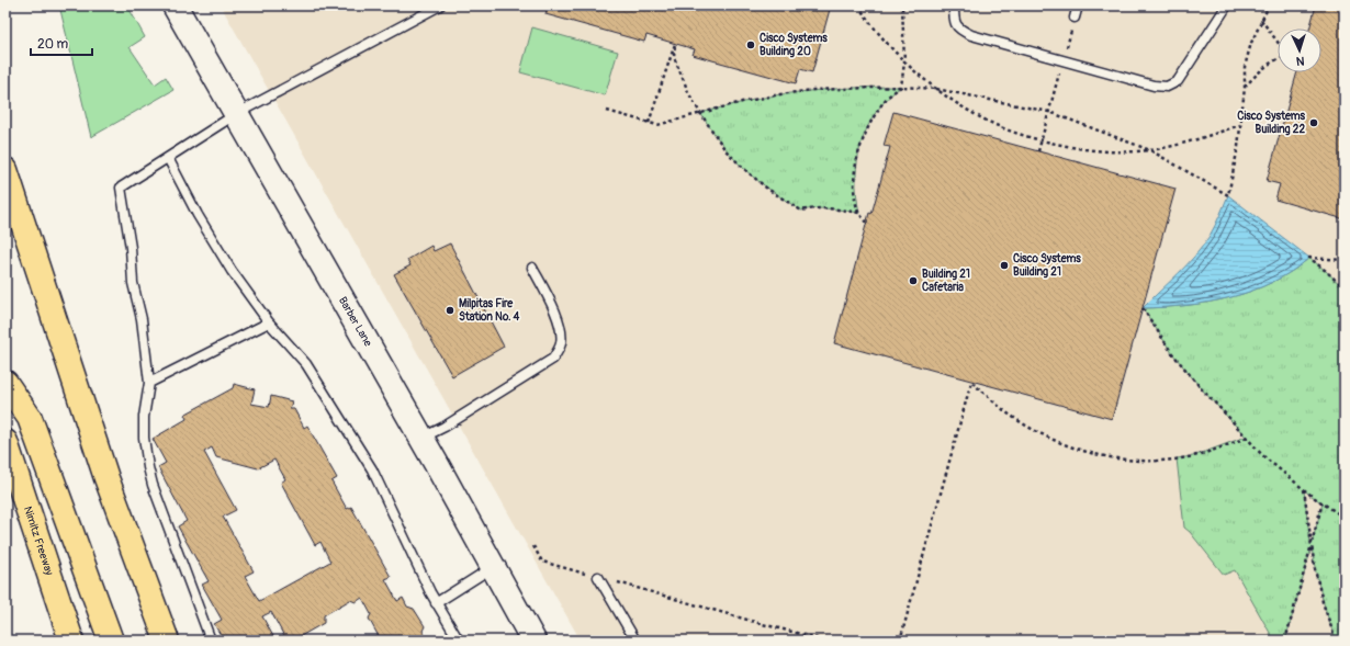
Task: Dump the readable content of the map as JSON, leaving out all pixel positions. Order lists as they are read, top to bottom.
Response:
{
  "streets": {
    "highway": ["Nimitz Freeway"],
    "street": ["Barber Lane"]
  },
  "places": [
    "Cisco Systems Building 20",
    "Cisco Systems Building 22",
    "Cisco Systems Building 21",
    "Building 21 Cafetaria",
    "Milpitas Fire Station No. 4"
  ],
  "scale_bar": "20 m",
  "north": "bottom"
}
